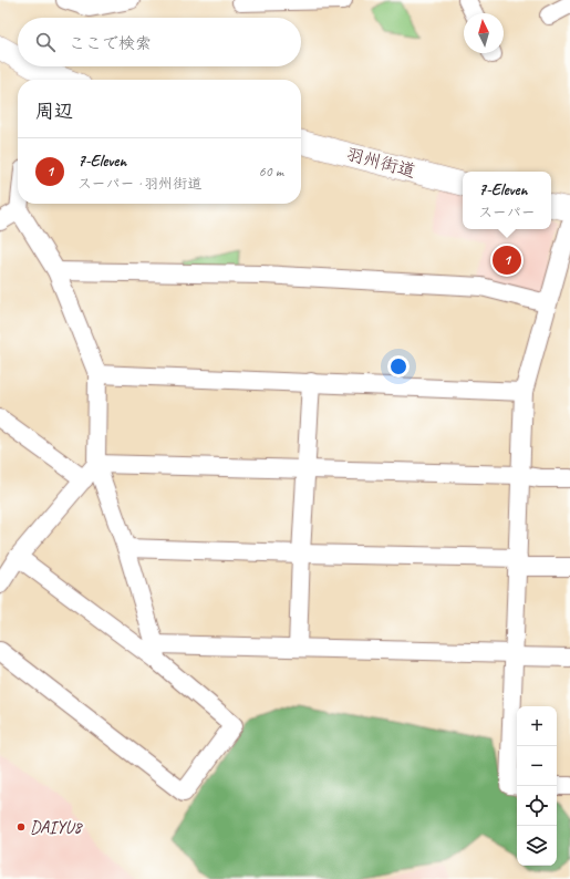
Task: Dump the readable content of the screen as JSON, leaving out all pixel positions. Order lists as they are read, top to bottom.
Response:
{
  "streets": {
    "street": ["羽州街道"]
  },
  "places": ["DAIYU8"],
  "north": "top",
  "page": {
    "search": "ここで検索",
    "heading": "周辺",
    "list": [
      {
        "mark": "1",
        "name": "7-Eleven",
        "note": "スーパー · 羽州街道",
        "value": "60 m"
      }
    ],
    "popup": ["7-Eleven", "スーパー"],
    "pins": "1",
    "map_buttons": ["+", "−"]
  }
}
